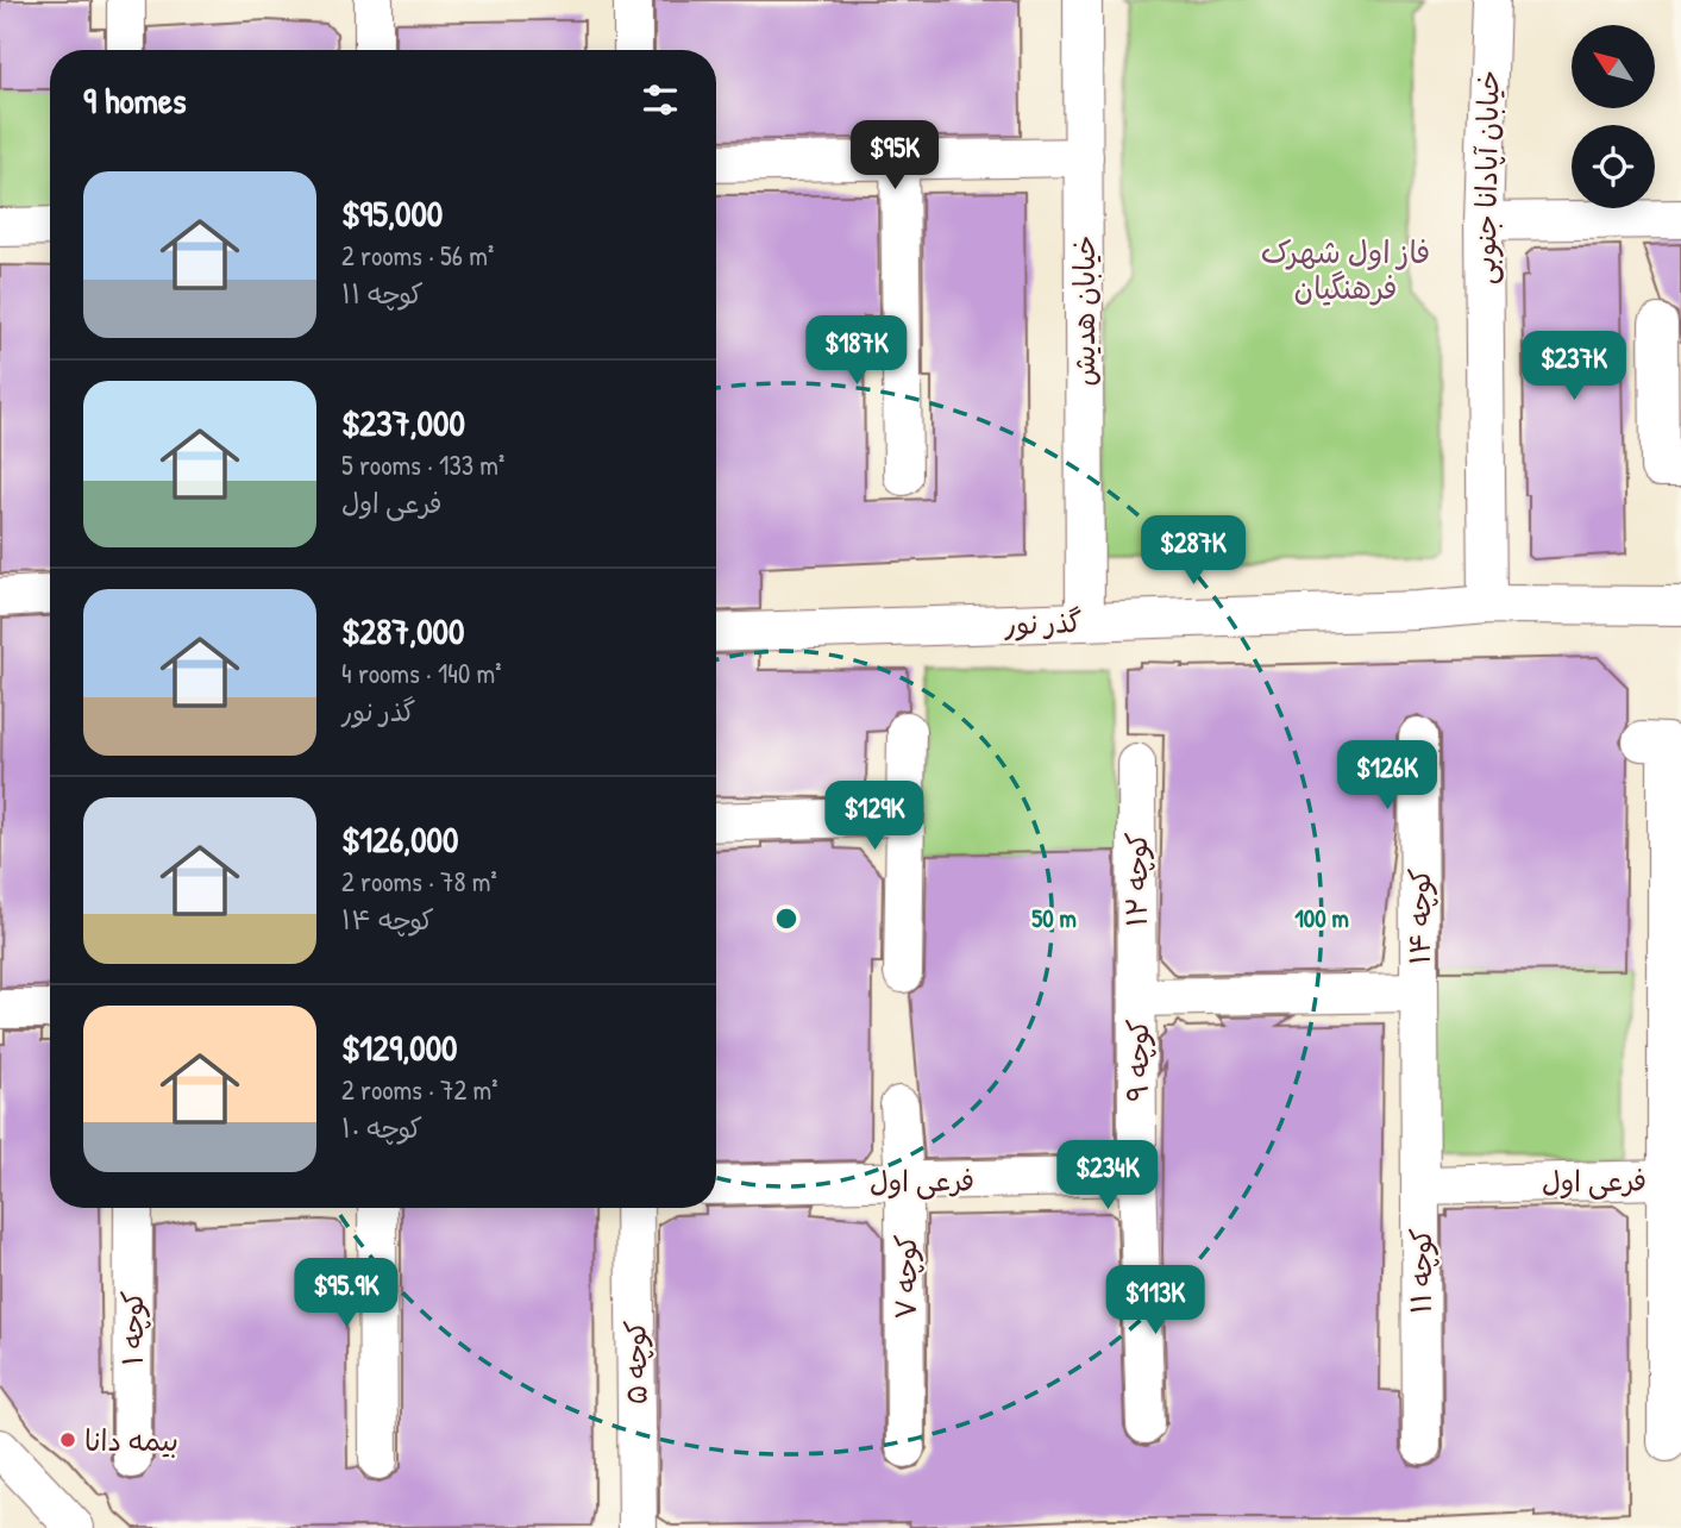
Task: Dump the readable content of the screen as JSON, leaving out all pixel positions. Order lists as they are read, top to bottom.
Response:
{
  "streets": {
    "street": [
      "خیابان آپادانا جنوبی",
      "خیابان هدیش",
      "گذر نور",
      "کوچه ۱۲",
      "کوچه ۱۴",
      "کوچه ۹",
      "فرعی اول",
      "کوچه ۱۱",
      "کوچه ۷",
      "کوچه ۱",
      "کوچه ۵"
    ]
  },
  "crossings": [
    ["خیابان آپادانا جنوبی", "گذر نور"],
    ["خیابان هدیش", "گذر نور"],
    ["کوچه ۱۲", "کوچه ۹"],
    ["کوچه ۱۴", "کوچه ۱۱"],
    ["کوچه ۹", "فرعی اول"],
    ["فرعی اول", "کوچه ۱۱"],
    ["فرعی اول", "کوچه ۷"]
  ],
  "districts": ["فاز اول شهرک فرهنگیان"],
  "places": ["بیمه دانا"],
  "north": "top left",
  "page": {
    "heading": "9 homes",
    "price": [
      "$95K",
      "$187K",
      "$237K",
      "$287K",
      "$126K",
      "$129K",
      "$234K",
      "$95.9K",
      "$113K"
    ],
    "list": [
      {
        "name": "$95,000",
        "note": "2 rooms · 56 m² · کوچه ۱۱"
      },
      {
        "name": "$237,000",
        "note": "5 rooms · 133 m² · فرعی اول"
      },
      {
        "name": "$287,000",
        "note": "4 rooms · 140 m² · گذر نور"
      },
      {
        "name": "$126,000",
        "note": "2 rooms · 78 m² · کوچه ۱۴"
      },
      {
        "name": "$129,000",
        "note": "2 rooms · 72 m² · کوچه ۱۰"
      }
    ]
  },
  "rings": ["50 m", "100 m"]
}
